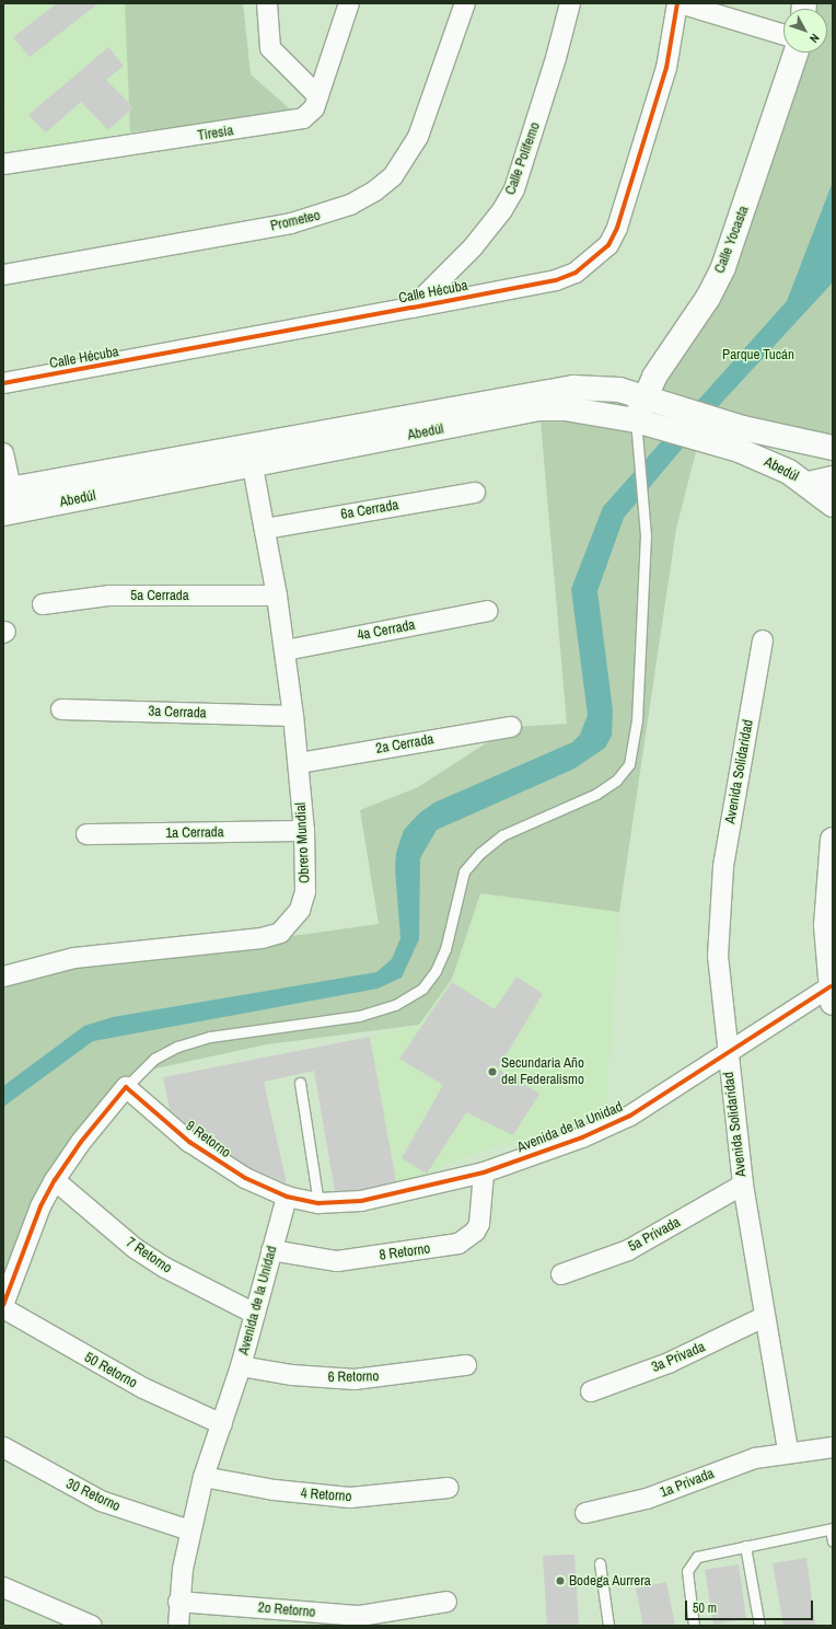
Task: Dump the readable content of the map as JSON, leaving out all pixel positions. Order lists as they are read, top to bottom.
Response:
{
  "streets": {
    "street": [
      "Tiresia",
      "Calle Polifemo",
      "Prometeo",
      "Calle Yocasta",
      "Calle Hécuba",
      "Abedúl",
      "6a Cerrada",
      "5a Cerrada",
      "4a Cerrada",
      "3a Cerrada",
      "2a Cerrada",
      "Avenida Solidaridad",
      "1a Cerrada",
      "Obrero Mundial",
      "Avenida de la Unidad",
      "9 Retorno",
      "5a Privada",
      "8 Retorno",
      "7 Retorno",
      "3a Privada",
      "50 Retorno",
      "6 Retorno",
      "1a Privada",
      "30 Retorno",
      "4 Retorno",
      "2o Retorno"
    ]
  },
  "crossings": [
    ["Calle Polifemo", "Calle Hécuba"],
    ["Calle Yocasta", "Abedúl"],
    ["Abedúl", "Obrero Mundial"],
    ["6a Cerrada", "Obrero Mundial"],
    ["5a Cerrada", "Obrero Mundial"],
    ["4a Cerrada", "Obrero Mundial"],
    ["3a Cerrada", "Obrero Mundial"],
    ["2a Cerrada", "Obrero Mundial"],
    ["Avenida Solidaridad", "Avenida de la Unidad"],
    ["Avenida Solidaridad", "5a Privada"],
    ["Avenida Solidaridad", "3a Privada"],
    ["Avenida Solidaridad", "1a Privada"],
    ["1a Cerrada", "Obrero Mundial"],
    ["Avenida de la Unidad", "9 Retorno"],
    ["Avenida de la Unidad", "8 Retorno"],
    ["Avenida de la Unidad", "7 Retorno"],
    ["Avenida de la Unidad", "50 Retorno"],
    ["Avenida de la Unidad", "6 Retorno"],
    ["Avenida de la Unidad", "30 Retorno"],
    ["Avenida de la Unidad", "4 Retorno"],
    ["Avenida de la Unidad", "2o Retorno"]
  ],
  "parks": ["Parque Tucán"],
  "places": ["Secundaria Año del Federalismo", "Bodega Aurrera"],
  "scale_bar": "50 m",
  "north": "bottom right"
}
